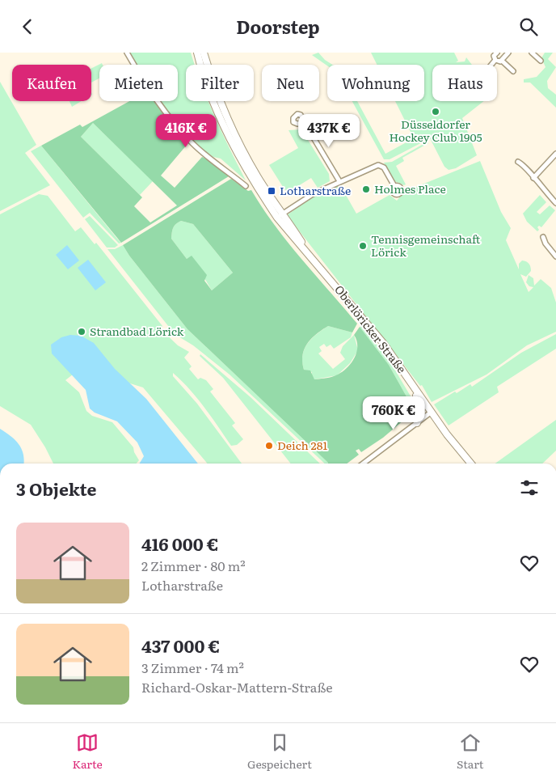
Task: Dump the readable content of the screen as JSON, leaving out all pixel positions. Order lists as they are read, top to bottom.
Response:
{
  "streets": {
    "main road": ["Oberlöricker Straße"]
  },
  "places": {
    "other": [
      "Düsseldorfer Hockey Club 1905",
      "Holmes Place",
      "Tennisgemeinschaft Lörick",
      "Strandbad Lörick",
      "Deich 281"
    ],
    "transit": ["Lotharstraße"]
  },
  "page": {
    "header": "Doorstep",
    "chip": [
      "Kaufen",
      "Mieten",
      "Filter",
      "Neu",
      "Wohnung",
      "Haus"
    ],
    "price": ["416K €", "437K €", "760K €"],
    "heading": "3 Objekte",
    "list": [
      {
        "name": "416 000 €",
        "note": "2 Zimmer · 80 m² · Lotharstraße"
      },
      {
        "name": "437 000 €",
        "note": "3 Zimmer · 74 m² · Richard-Oskar-Mattern-Straße"
      }
    ],
    "tabs": ["Karte", "Gespeichert", "Start"]
  }
}
